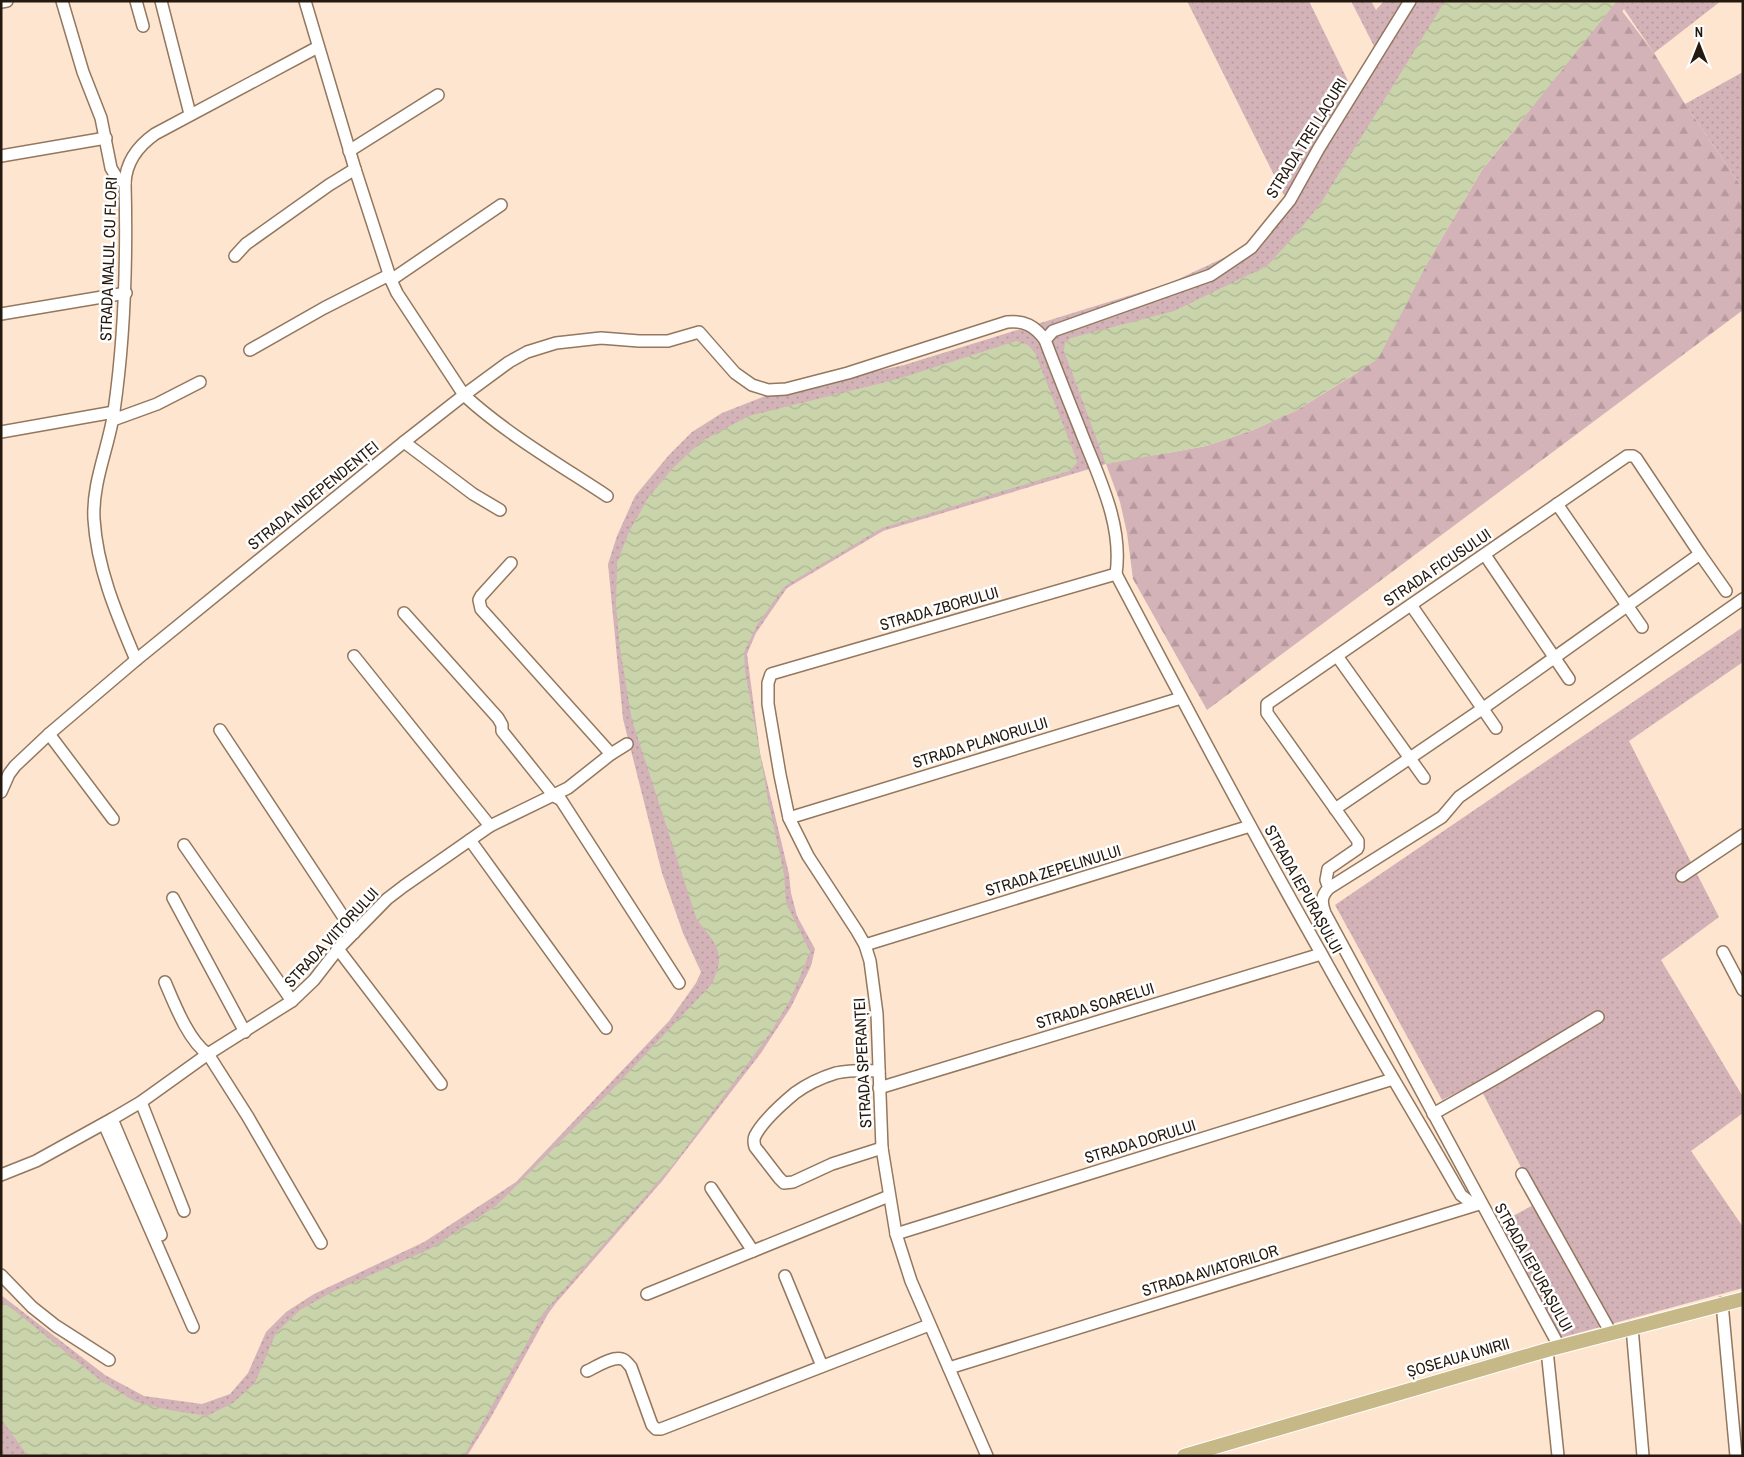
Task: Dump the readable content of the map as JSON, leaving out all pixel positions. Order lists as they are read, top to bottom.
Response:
{
  "streets": {
    "main road": ["ȘOSEAUA UNIRII"],
    "street": [
      "STRADA TREI LACURI",
      "STRADA MALUL CU FLORI",
      "STRADA INDEPENDENȚEI",
      "STRADA FICUSULUI",
      "STRADA ZBORULUI",
      "STRADA PLANORULUI",
      "STRADA ZEPELINULUI",
      "STRADA IEPURAȘULUI",
      "STRADA VIITORULUI",
      "STRADA SOARELUI",
      "STRADA SPERANȚEI",
      "STRADA DORULUI",
      "STRADA AVIATORILOR"
    ]
  },
  "crossings": [
    ["STRADA TREI LACURI", "STRADA INDEPENDENȚEI"],
    ["STRADA MALUL CU FLORI", "STRADA INDEPENDENȚEI"],
    ["STRADA FICUSULUI", "STRADA IEPURAȘULUI"],
    ["STRADA ZBORULUI", "STRADA IEPURAȘULUI"],
    ["STRADA ZBORULUI", "STRADA SPERANȚEI"],
    ["STRADA PLANORULUI", "STRADA IEPURAȘULUI"],
    ["STRADA PLANORULUI", "STRADA SPERANȚEI"],
    ["STRADA ZEPELINULUI", "STRADA IEPURAȘULUI"],
    ["STRADA ZEPELINULUI", "STRADA SPERANȚEI"],
    ["STRADA IEPURAȘULUI", "STRADA SOARELUI"],
    ["STRADA IEPURAȘULUI", "STRADA DORULUI"],
    ["STRADA IEPURAȘULUI", "STRADA AVIATORILOR"],
    ["STRADA IEPURAȘULUI", "ȘOSEAUA UNIRII"],
    ["STRADA SOARELUI", "STRADA SPERANȚEI"],
    ["STRADA SPERANȚEI", "STRADA DORULUI"],
    ["STRADA SPERANȚEI", "STRADA AVIATORILOR"]
  ],
  "north": "top"
}
